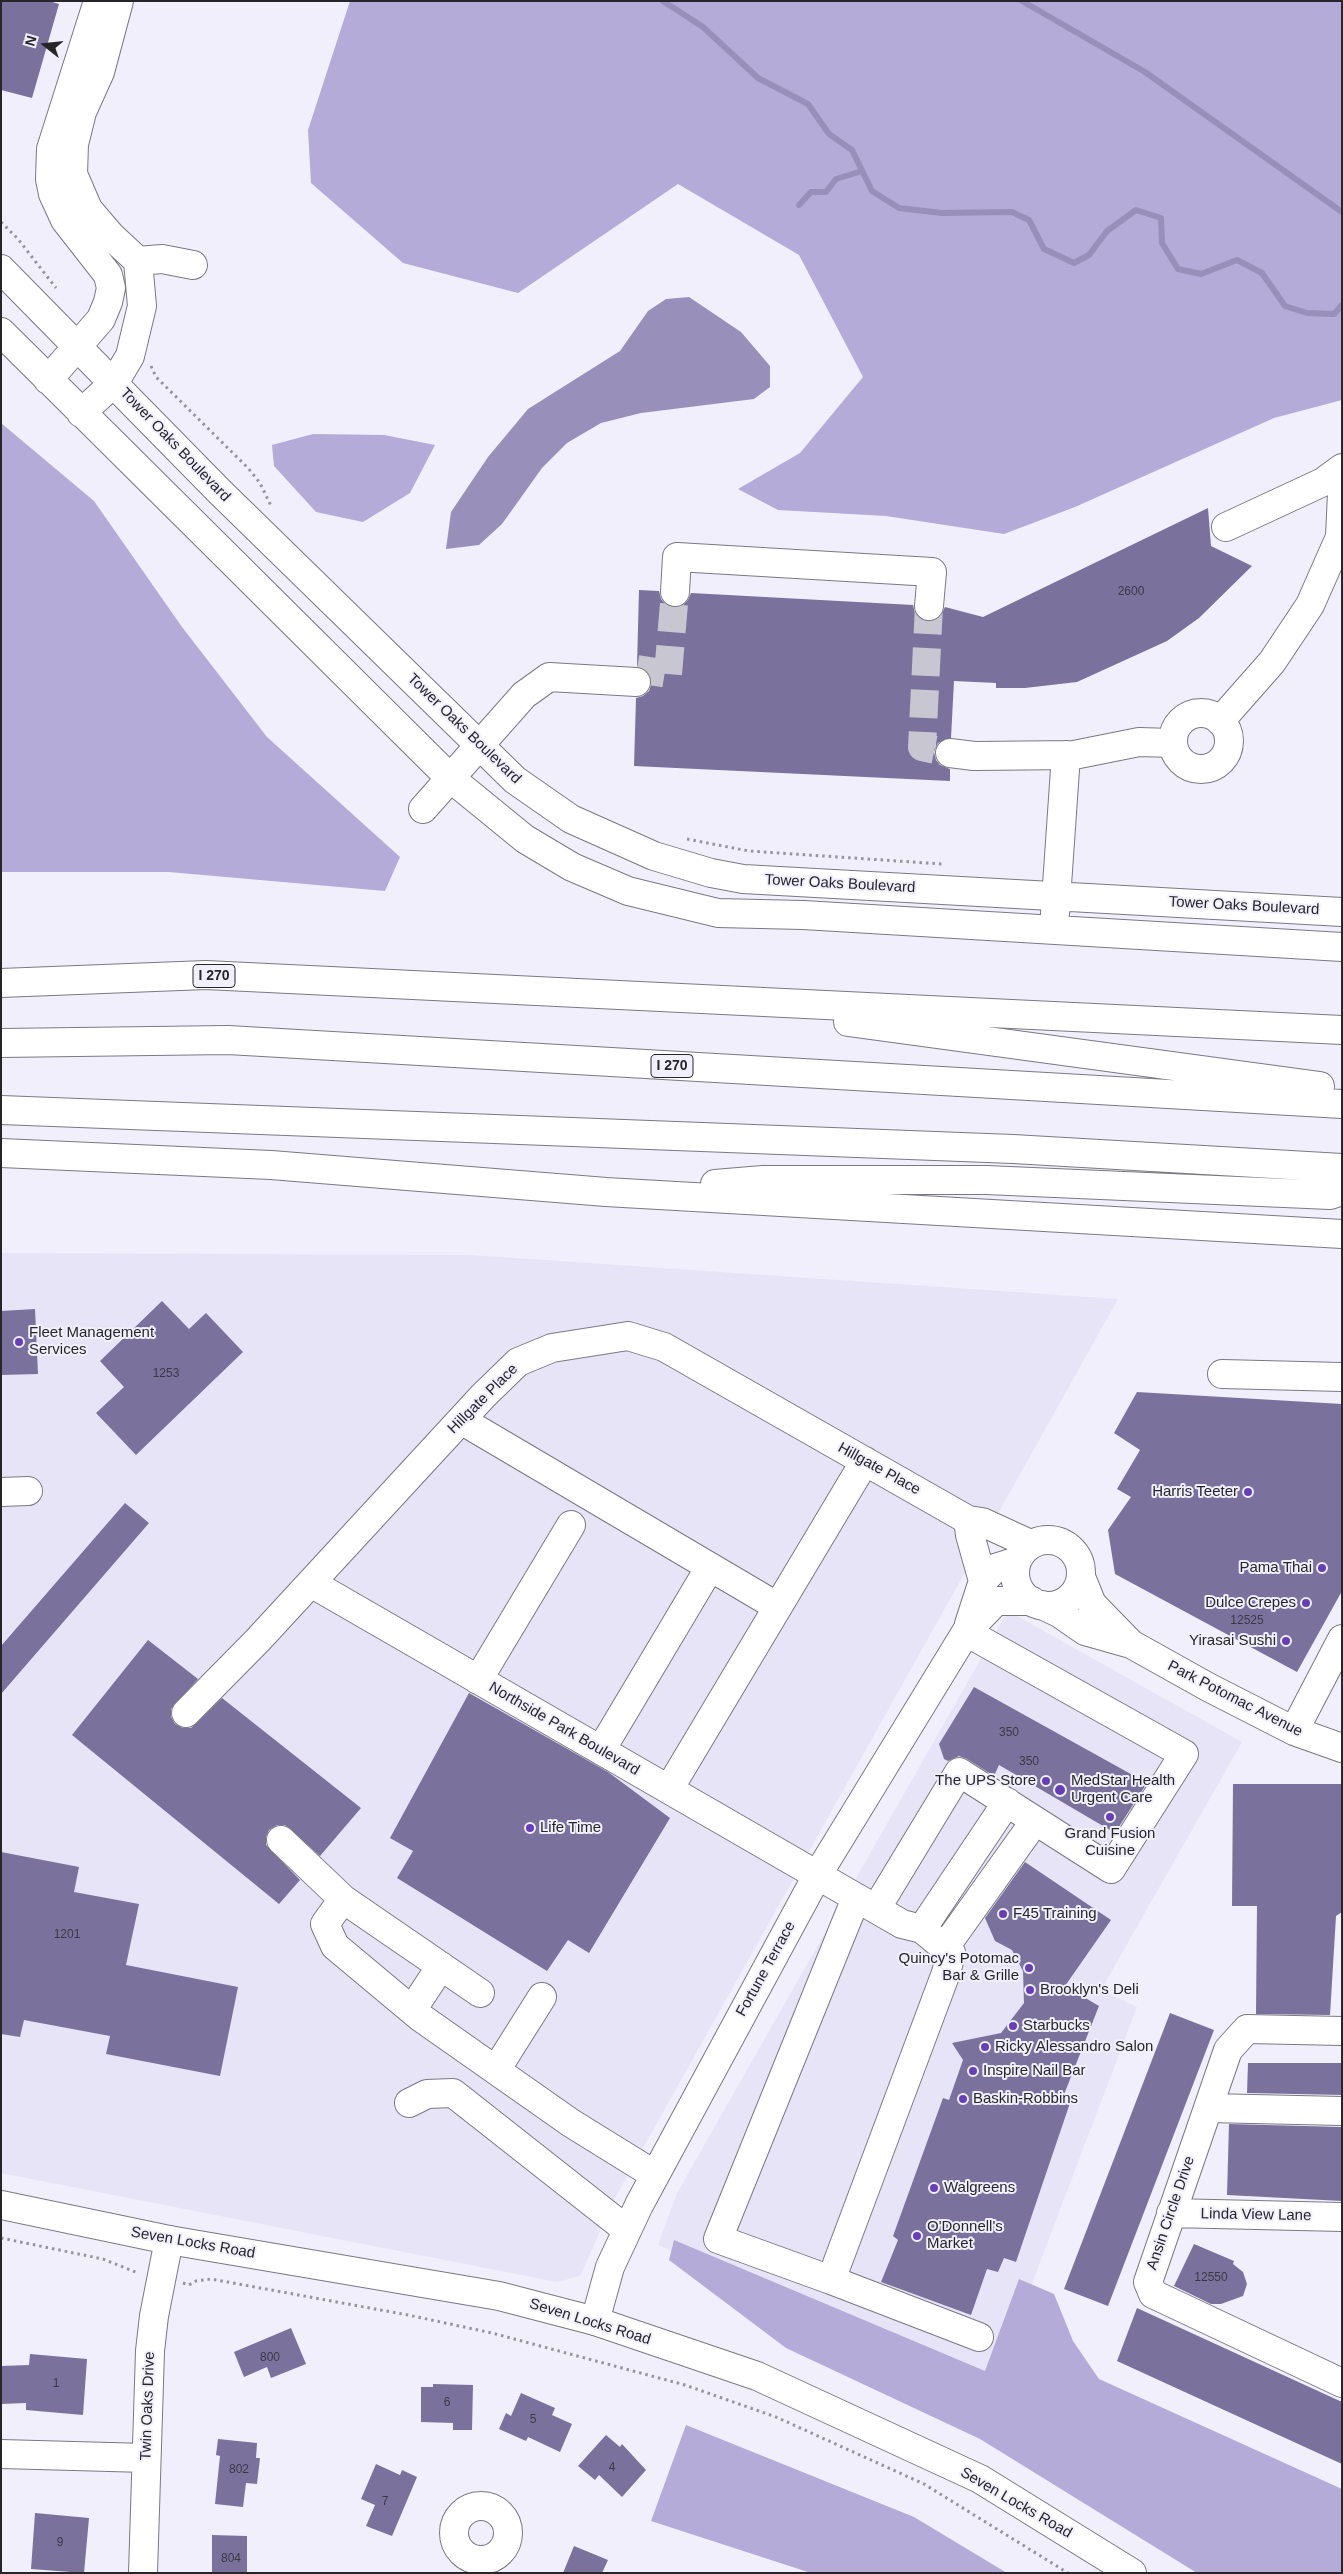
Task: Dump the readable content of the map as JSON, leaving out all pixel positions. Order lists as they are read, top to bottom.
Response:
{
  "streets": {
    "main road": [
      "Tower Oaks Boulevard",
      "I 270",
      "Hillgate Place",
      "Park Potomac Avenue",
      "Northside Park Boulevard",
      "Fortune Terrace",
      "Ansin Circle Drive",
      "Linda View Lane",
      "Seven Locks Road",
      "Twin Oaks Drive"
    ]
  },
  "crossings": [
    ["Hillgate Place", "Northside Park Boulevard"],
    ["Hillgate Place", "Fortune Terrace"],
    ["Northside Park Boulevard", "Fortune Terrace"],
    ["Fortune Terrace", "Seven Locks Road"],
    ["Ansin Circle Drive", "Linda View Lane"],
    ["Seven Locks Road", "Twin Oaks Drive"]
  ],
  "places": [
    "Fleet Management Services",
    "Harris Teeter",
    "Pama Thai",
    "Dulce Crepes",
    "Yirasai Sushi",
    "The UPS Store",
    "MedStar Health Urgent Care",
    "Grand Fusion Cuisine",
    "Life Time",
    "F45 Training",
    "Quincy's Potomac Bar & Grille",
    "Brooklyn's Deli",
    "Starbucks",
    "Ricky Alessandro Salon",
    "Inspire Nail Bar",
    "Baskin-Robbins",
    "Walgreens",
    "O'Donnell's Market"
  ],
  "house_numbers": [
    "2600",
    "1253",
    "12525",
    "350",
    "350",
    "1201",
    "12550",
    "800",
    "1",
    "6",
    "5",
    "4",
    "802",
    "7",
    "9",
    "804"
  ],
  "north": "left"
}
